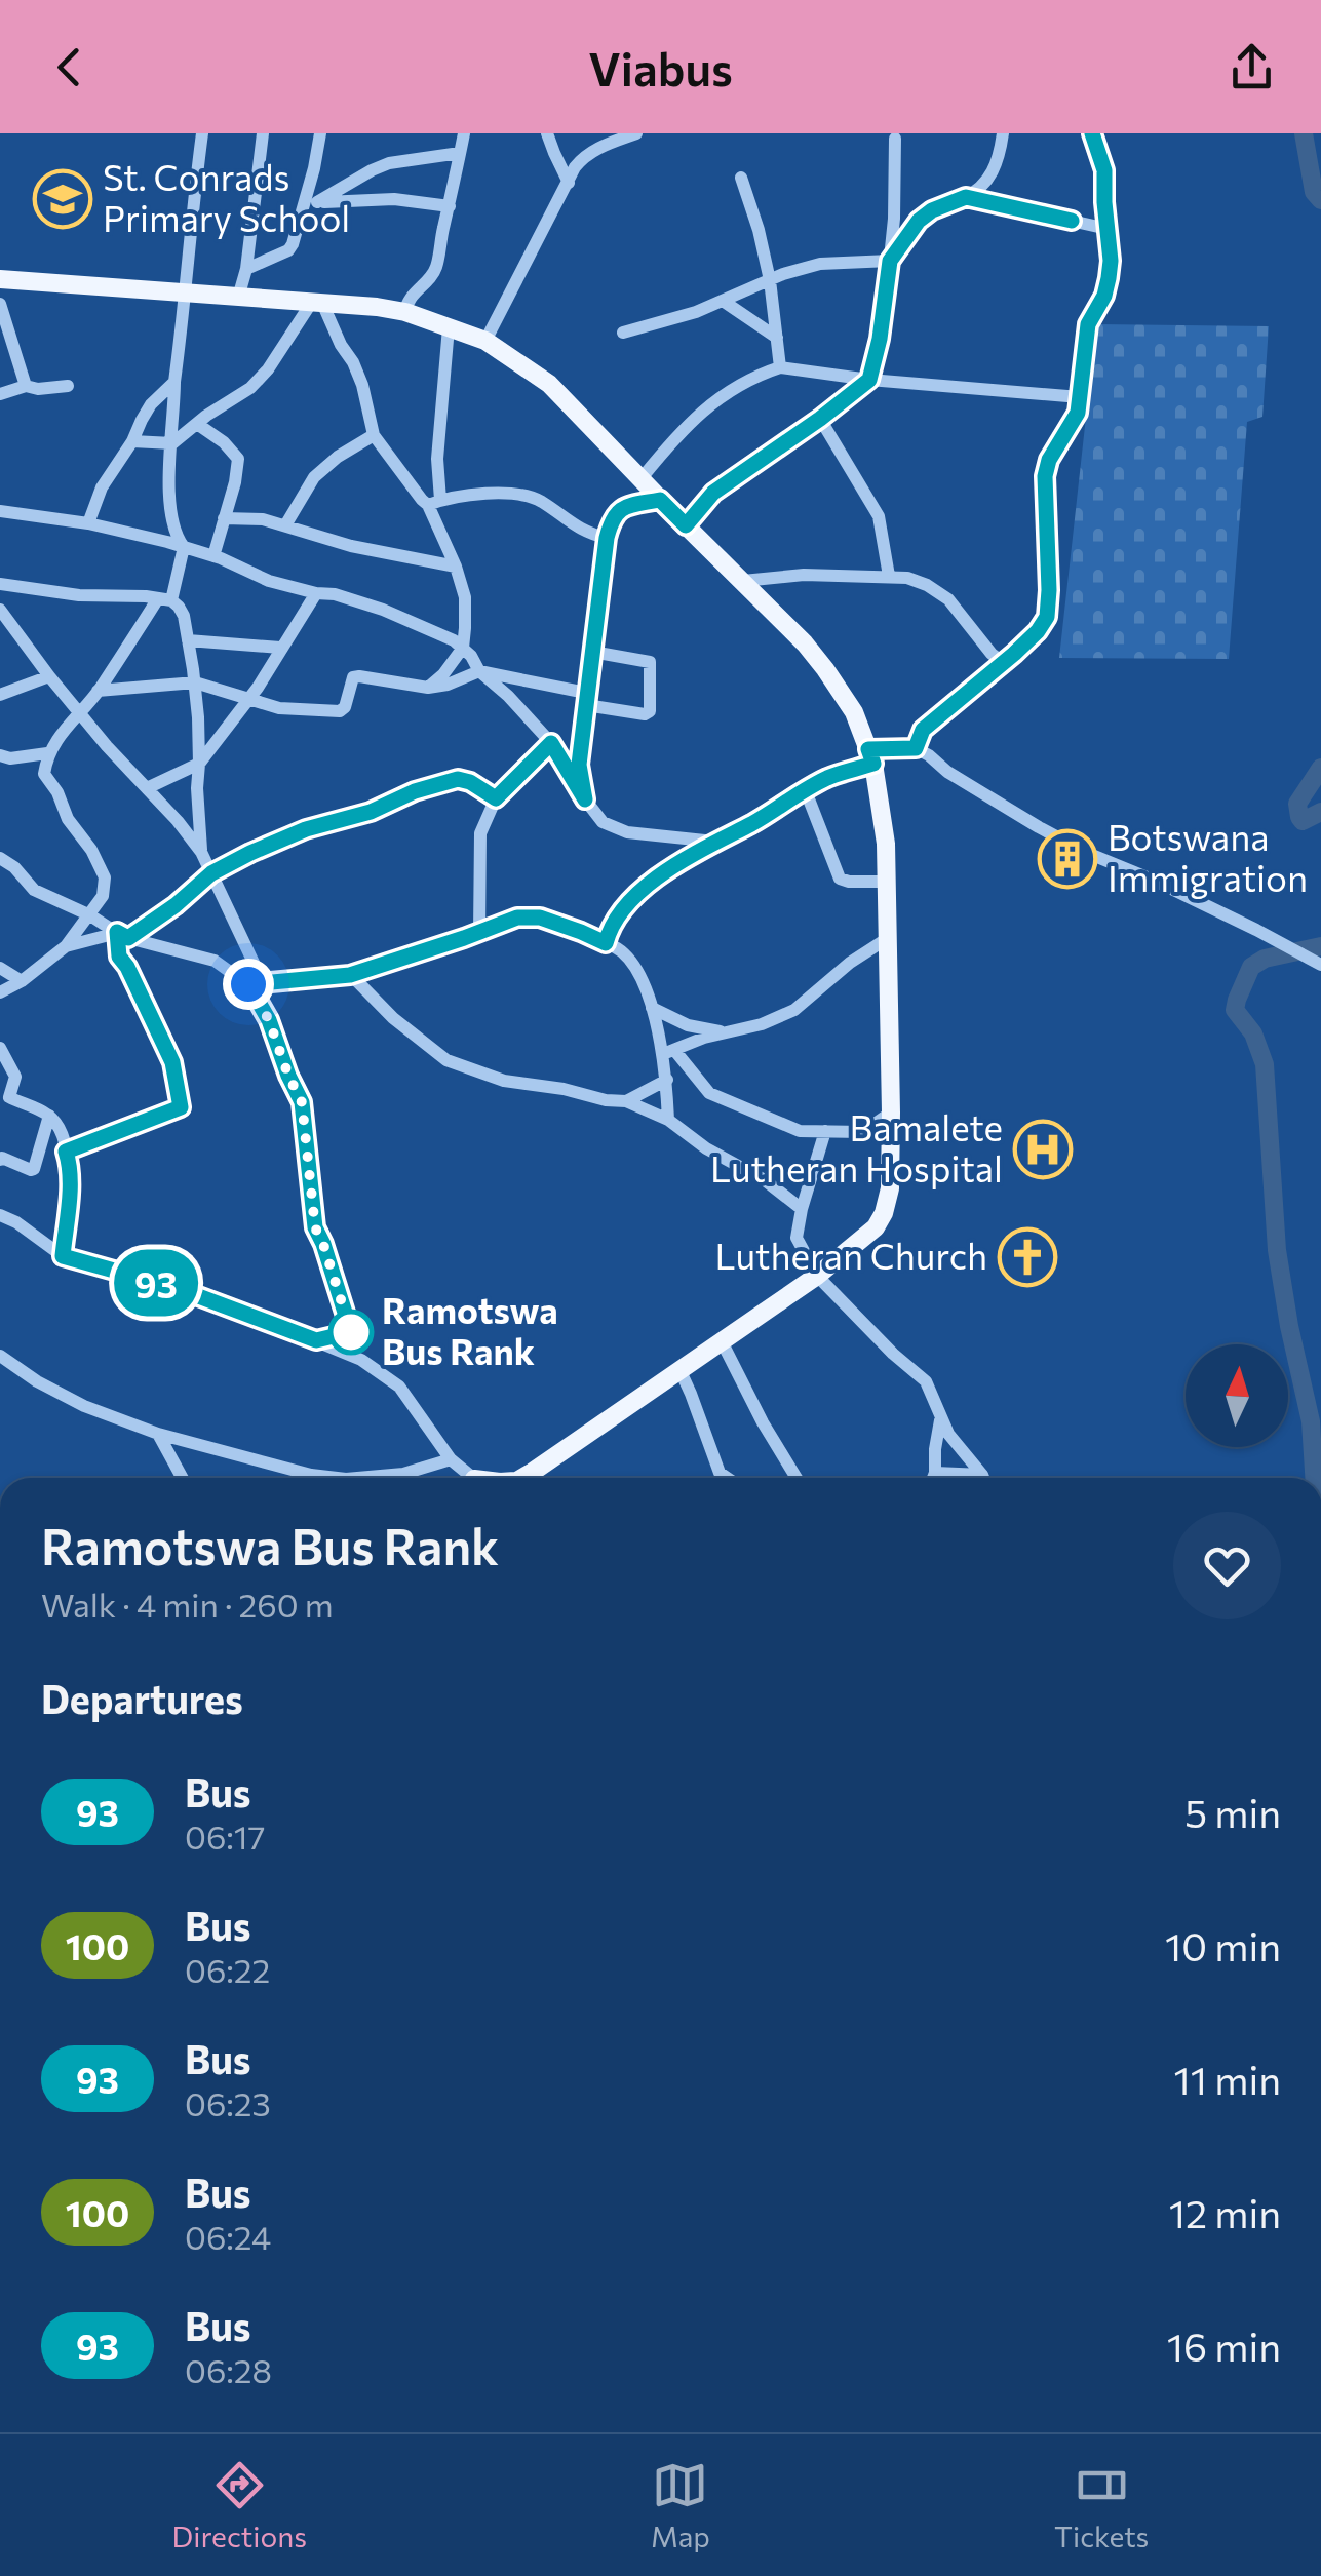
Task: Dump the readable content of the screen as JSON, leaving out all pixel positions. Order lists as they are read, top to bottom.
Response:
{
  "places": {
    "school or university": ["St. Conrads Primary School"],
    "building": ["Botswana Immigration"],
    "hospital": ["Bamalete Lutheran Hospital"],
    "church": ["Lutheran Church"],
    "other": ["Ramotswa Bus Rank"]
  },
  "lines": ["bus line 93"],
  "north": "top",
  "page": {
    "header": "Viabus",
    "on_map": "93",
    "heading": [
      ["Ramotswa Bus Rank", "Walk · 4 min · 260 m"],
      "Departures"
    ],
    "list": [
      {
        "mark": "93",
        "name": "Bus",
        "note": "06:17",
        "value": "5 min"
      },
      {
        "mark": "100",
        "name": "Bus",
        "note": "06:22",
        "value": "10 min"
      },
      {
        "mark": "93",
        "name": "Bus",
        "note": "06:23",
        "value": "11 min"
      },
      {
        "mark": "100",
        "name": "Bus",
        "note": "06:24",
        "value": "12 min"
      },
      {
        "mark": "93",
        "name": "Bus",
        "note": "06:28",
        "value": "16 min"
      }
    ],
    "tabs": ["Directions", "Map", "Tickets"]
  }
}
